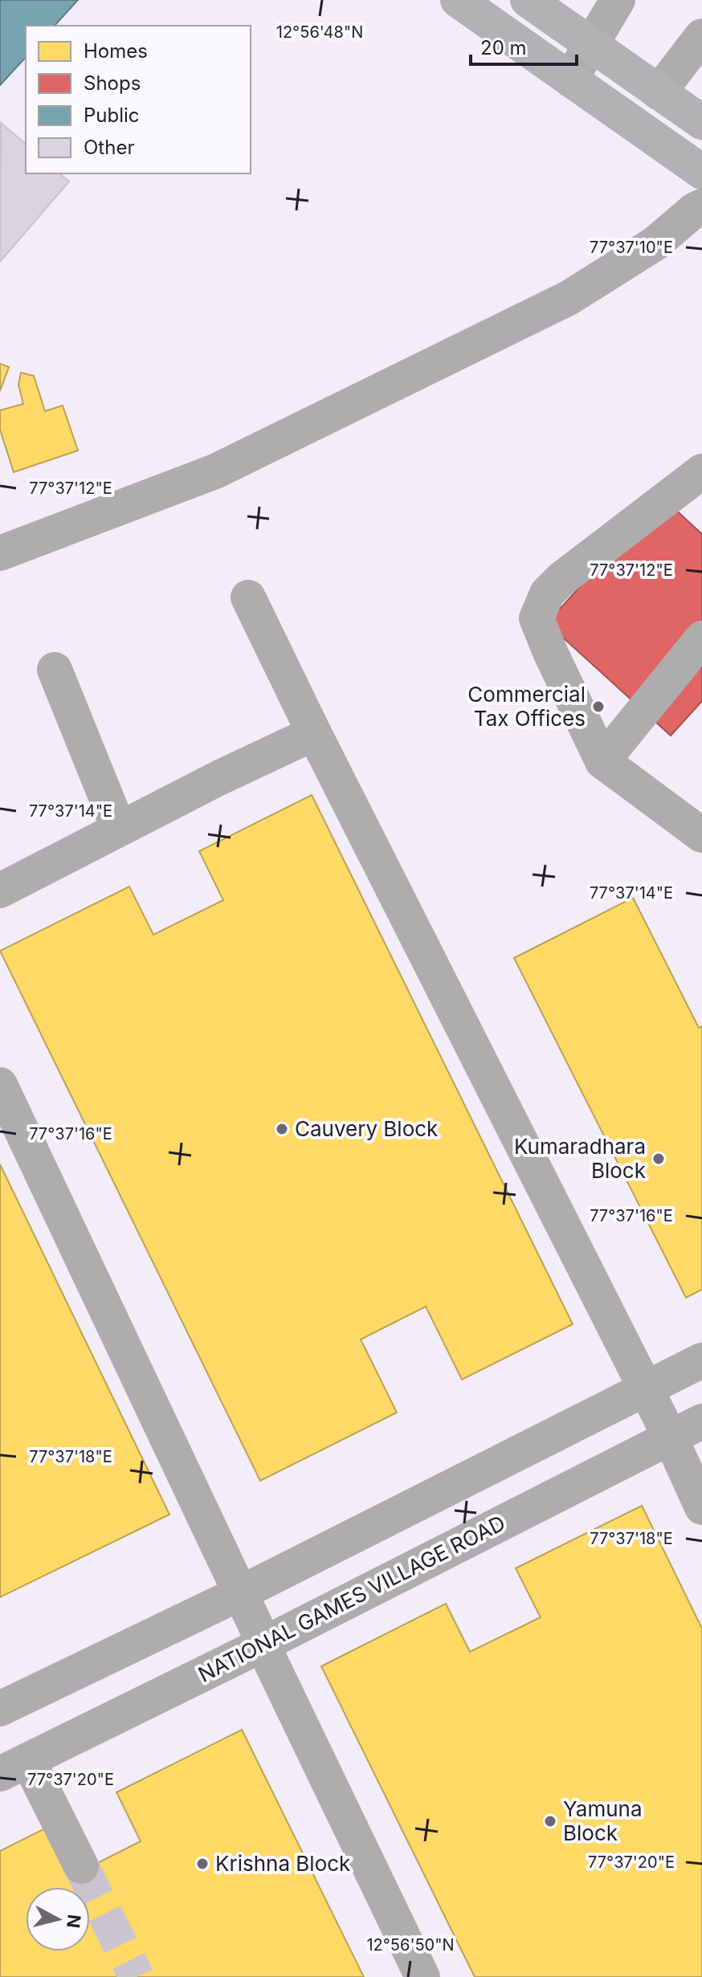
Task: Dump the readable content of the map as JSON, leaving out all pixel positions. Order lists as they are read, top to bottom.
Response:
{
  "streets": {
    "street": ["NATIONAL GAMES VILLAGE ROAD"]
  },
  "places": [
    "Commercial Tax Offices",
    "Cauvery Block",
    "Kumaradhara Block",
    "Yamuna Block",
    "Krishna Block"
  ],
  "legend": [
    "Homes",
    "Shops",
    "Public",
    "Other"
  ],
  "scale_bar": "20 m",
  "north": "right",
  "coordinates": [
    "12°56'48\"N",
    "77°37'10\"E",
    "77°37'12\"E",
    "77°37'14\"E",
    "77°37'16\"E",
    "77°37'18\"E",
    "77°37'20\"E",
    "12°56'50\"N"
  ]
}
